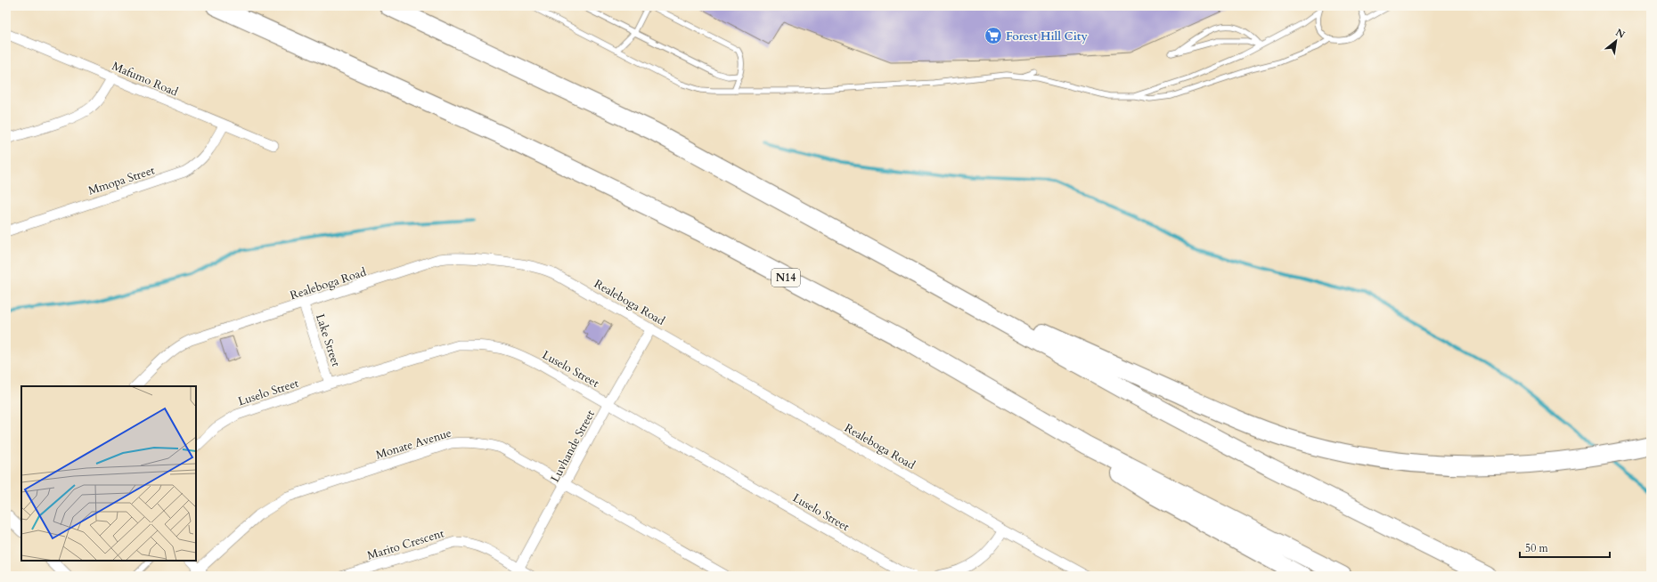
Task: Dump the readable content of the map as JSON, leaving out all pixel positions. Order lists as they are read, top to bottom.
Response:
{
  "streets": {
    "highway": ["N14"],
    "street": [
      "Mafumo Road",
      "Mmopa Street",
      "Realeboga Road",
      "Lake Street",
      "Luselo Street",
      "Monate Avenue",
      "Luvhande Street",
      "Marito Crescent"
    ]
  },
  "crossings": [
    ["Mafumo Road", "Mmopa Street"],
    ["Realeboga Road", "Lake Street"],
    ["Realeboga Road", "Luvhande Street"],
    ["Lake Street", "Luselo Street"],
    ["Luselo Street", "Luvhande Street"],
    ["Monate Avenue", "Luvhande Street"],
    ["Luvhande Street", "Marito Crescent"]
  ],
  "places": {
    "supermarket": ["Forest Hill City"]
  },
  "scale_bar": "50 m",
  "north": "top right"
}
